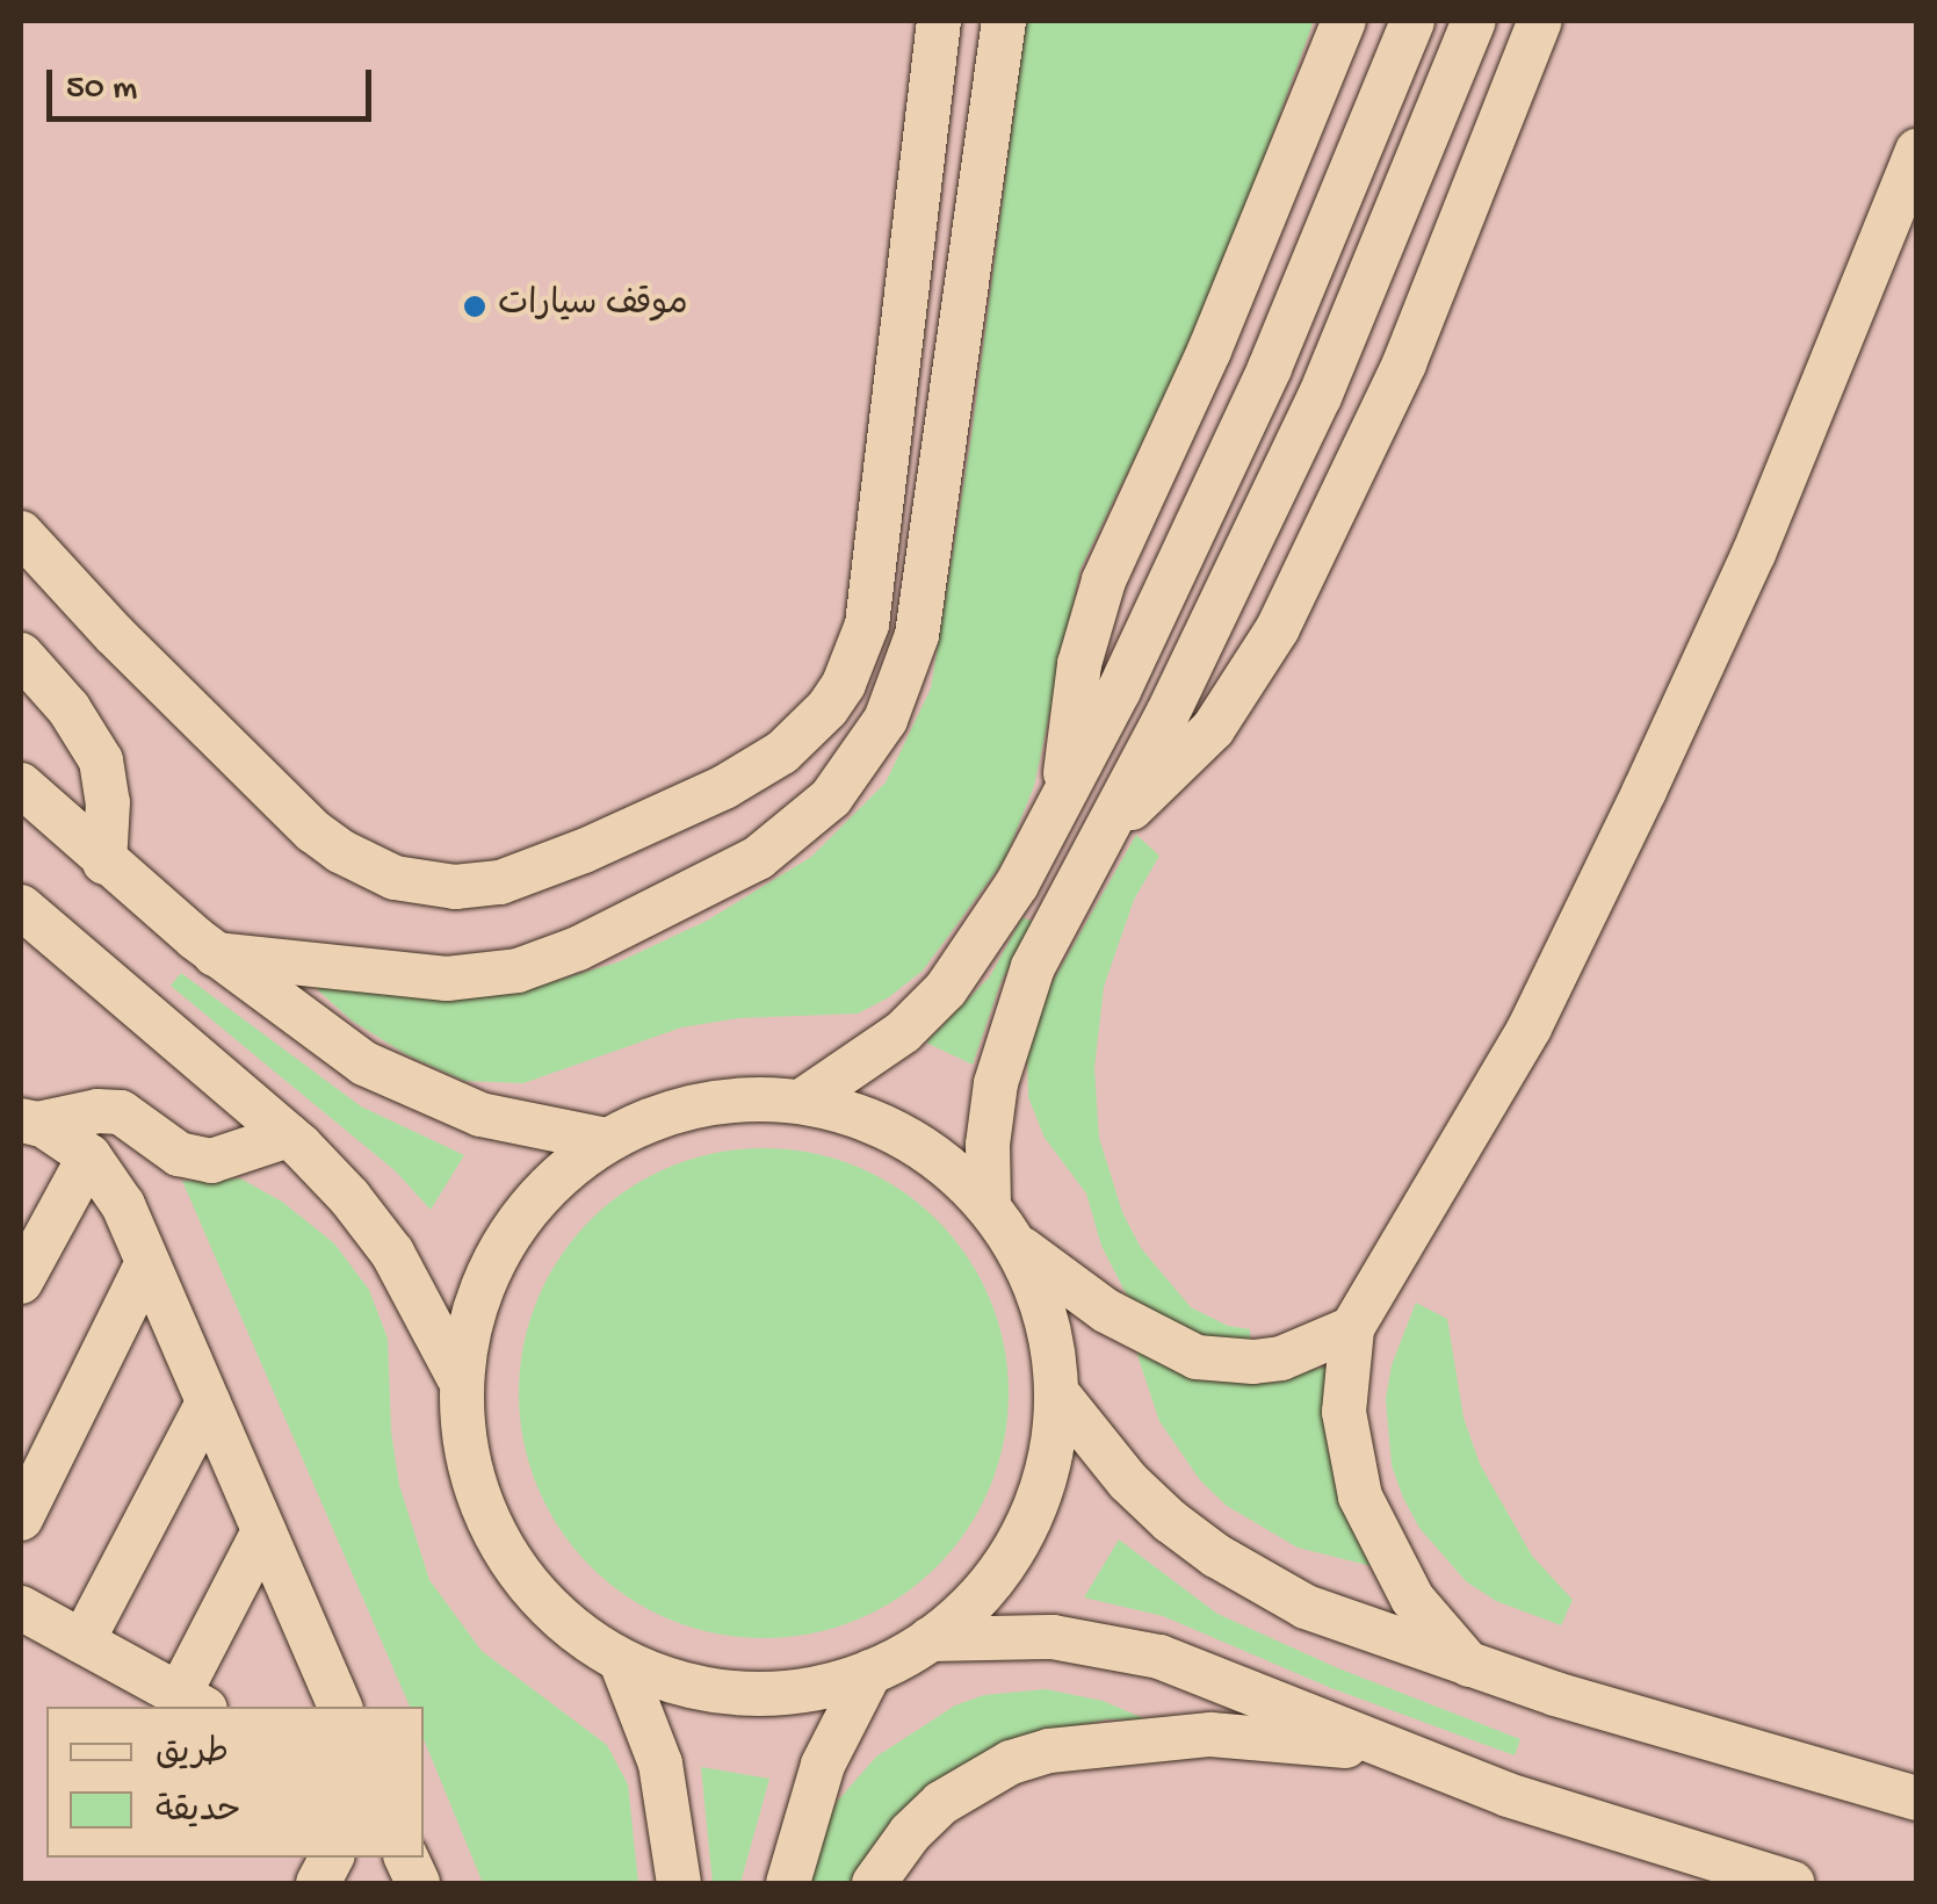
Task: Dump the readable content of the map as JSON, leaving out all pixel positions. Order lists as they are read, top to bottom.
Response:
{
  "places": ["موقف سيارات"],
  "legend": ["طريق", "حديقة"],
  "scale_bar": "50 m"
}
